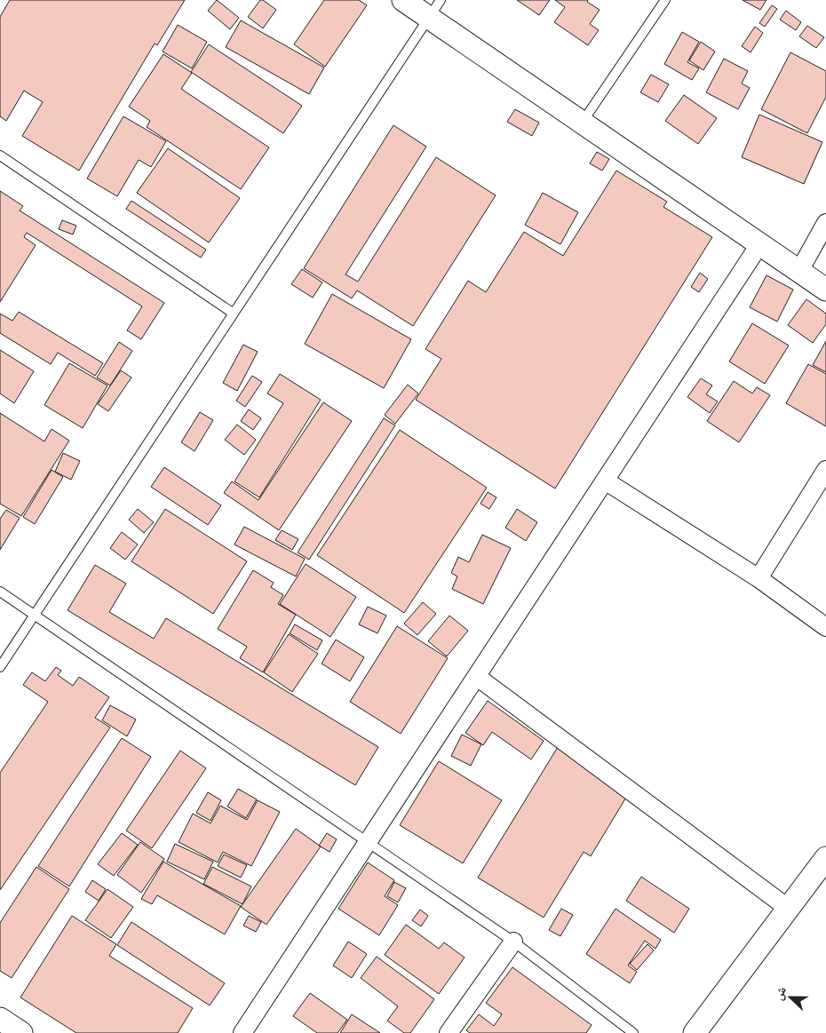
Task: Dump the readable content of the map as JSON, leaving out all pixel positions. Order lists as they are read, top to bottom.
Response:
{
  "north": "left"
}
